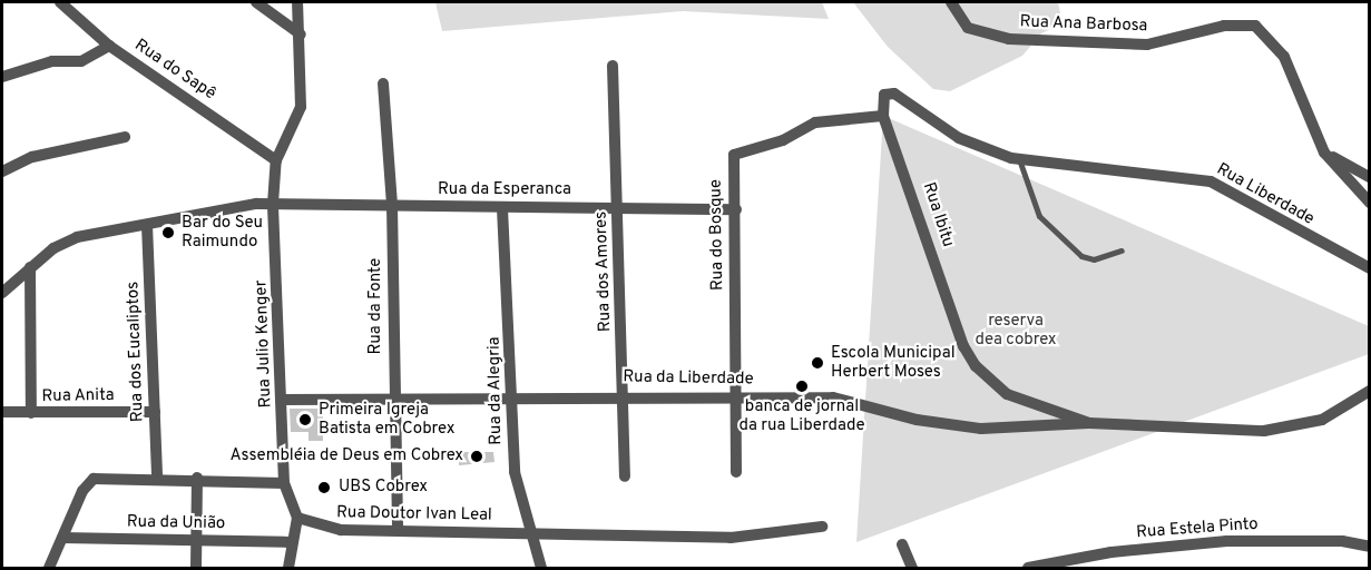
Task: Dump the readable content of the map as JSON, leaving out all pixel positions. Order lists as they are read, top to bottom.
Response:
{
  "streets": {
    "street": [
      "Rua Ana Barbosa",
      "Rua do Sapê",
      "Rua da Esperanca",
      "Rua Liberdade",
      "Rua Ibitu",
      "Rua do Bosque",
      "Rua dos Amores",
      "Rua da Fonte",
      "Rua Julio Kenger",
      "Rua dos Eucaliptos",
      "Rua da Liberdade",
      "Rua da Alegria",
      "Rua Anita",
      "Rua Doutor Ivan Leal",
      "Rua da União",
      "Rua Estela Pinto"
    ]
  },
  "crossings": [
    ["Rua do Sapê", "Rua Julio Kenger"],
    ["Rua da Esperanca", "Rua do Bosque"],
    ["Rua da Esperanca", "Rua dos Amores"],
    ["Rua da Esperanca", "Rua da Fonte"],
    ["Rua da Esperanca", "Rua Julio Kenger"],
    ["Rua da Esperanca", "Rua dos Eucaliptos"],
    ["Rua da Esperanca", "Rua da Alegria"],
    ["Rua Ibitu", "Rua do Bosque"],
    ["Rua Ibitu", "Rua da Liberdade"],
    ["Rua do Bosque", "Rua da Liberdade"],
    ["Rua dos Amores", "Rua da Liberdade"],
    ["Rua da Fonte", "Rua da Liberdade"],
    ["Rua da Fonte", "Rua Doutor Ivan Leal"],
    ["Rua Julio Kenger", "Rua da Liberdade"],
    ["Rua dos Eucaliptos", "Rua Anita"],
    ["Rua da Liberdade", "Rua da Alegria"],
    ["Rua da Alegria", "Rua Doutor Ivan Leal"]
  ],
  "parks": ["reserva dea cobrex"],
  "places": [
    "Bar do Seu Raimundo",
    "Escola Municipal Herbert Moses",
    "banca de jornal da rua Liberdade",
    "Primeira Igreja Batista em Cobrex",
    "Assembléia de Deus em Cobrex",
    "UBS Cobrex"
  ]
}
